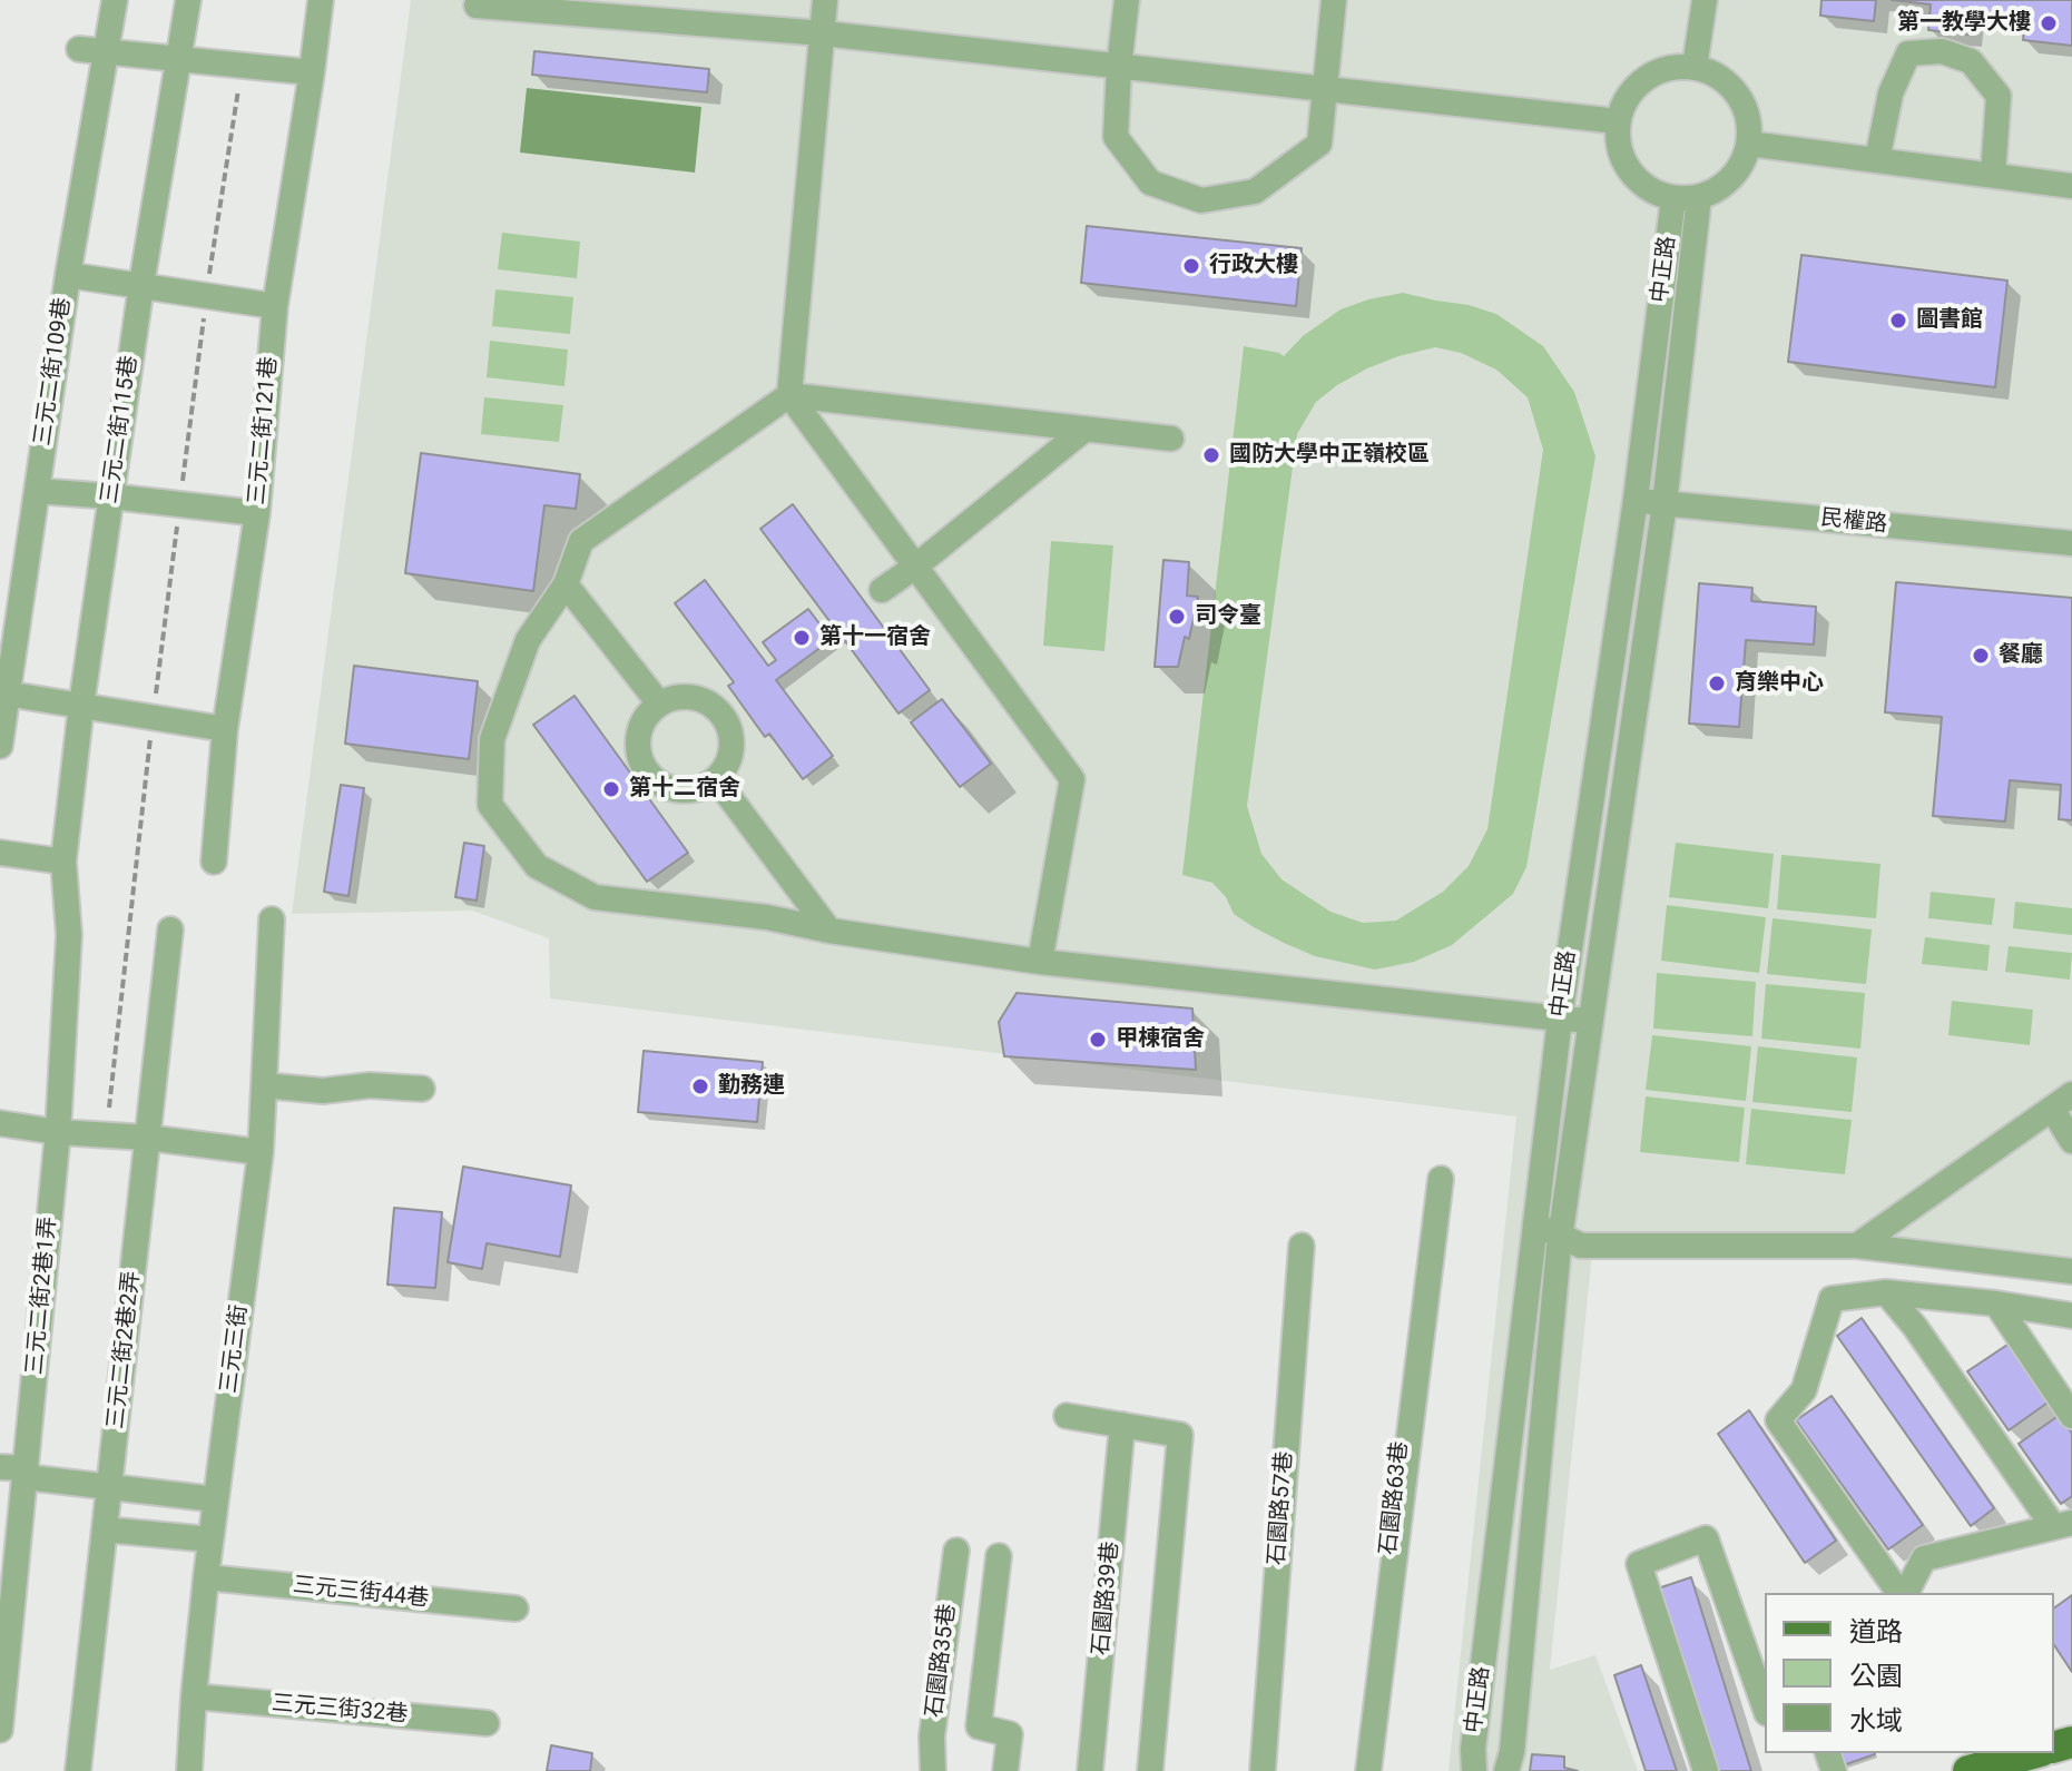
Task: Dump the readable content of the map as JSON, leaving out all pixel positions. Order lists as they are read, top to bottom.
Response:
{
  "streets": {
    "street": [
      "中正路",
      "三元二街109巷",
      "三元二街115巷",
      "三元二街121巷",
      "民權路",
      "三元二街2巷1弄",
      "三元三街",
      "三元二街2巷2弄",
      "石園路63巷",
      "石園路57巷",
      "三元三街44巷",
      "石園路39巷",
      "石園路35巷",
      "三元三街32巷"
    ]
  },
  "crossings": [
    ["中正路", "民權路"],
    ["三元二街115巷", "三元二街2巷1弄"],
    ["三元三街", "三元三街44巷"],
    ["三元三街", "三元三街32巷"]
  ],
  "places": [
    "第一教學大樓",
    "行政大樓",
    "圖書館",
    "國防大學中正嶺校區",
    "司令臺",
    "第十一宿舍",
    "餐廳",
    "育樂中心",
    "第十二宿舍",
    "甲棟宿舍",
    "勤務連"
  ],
  "legend": ["道路", "公園", "水域"]
}
